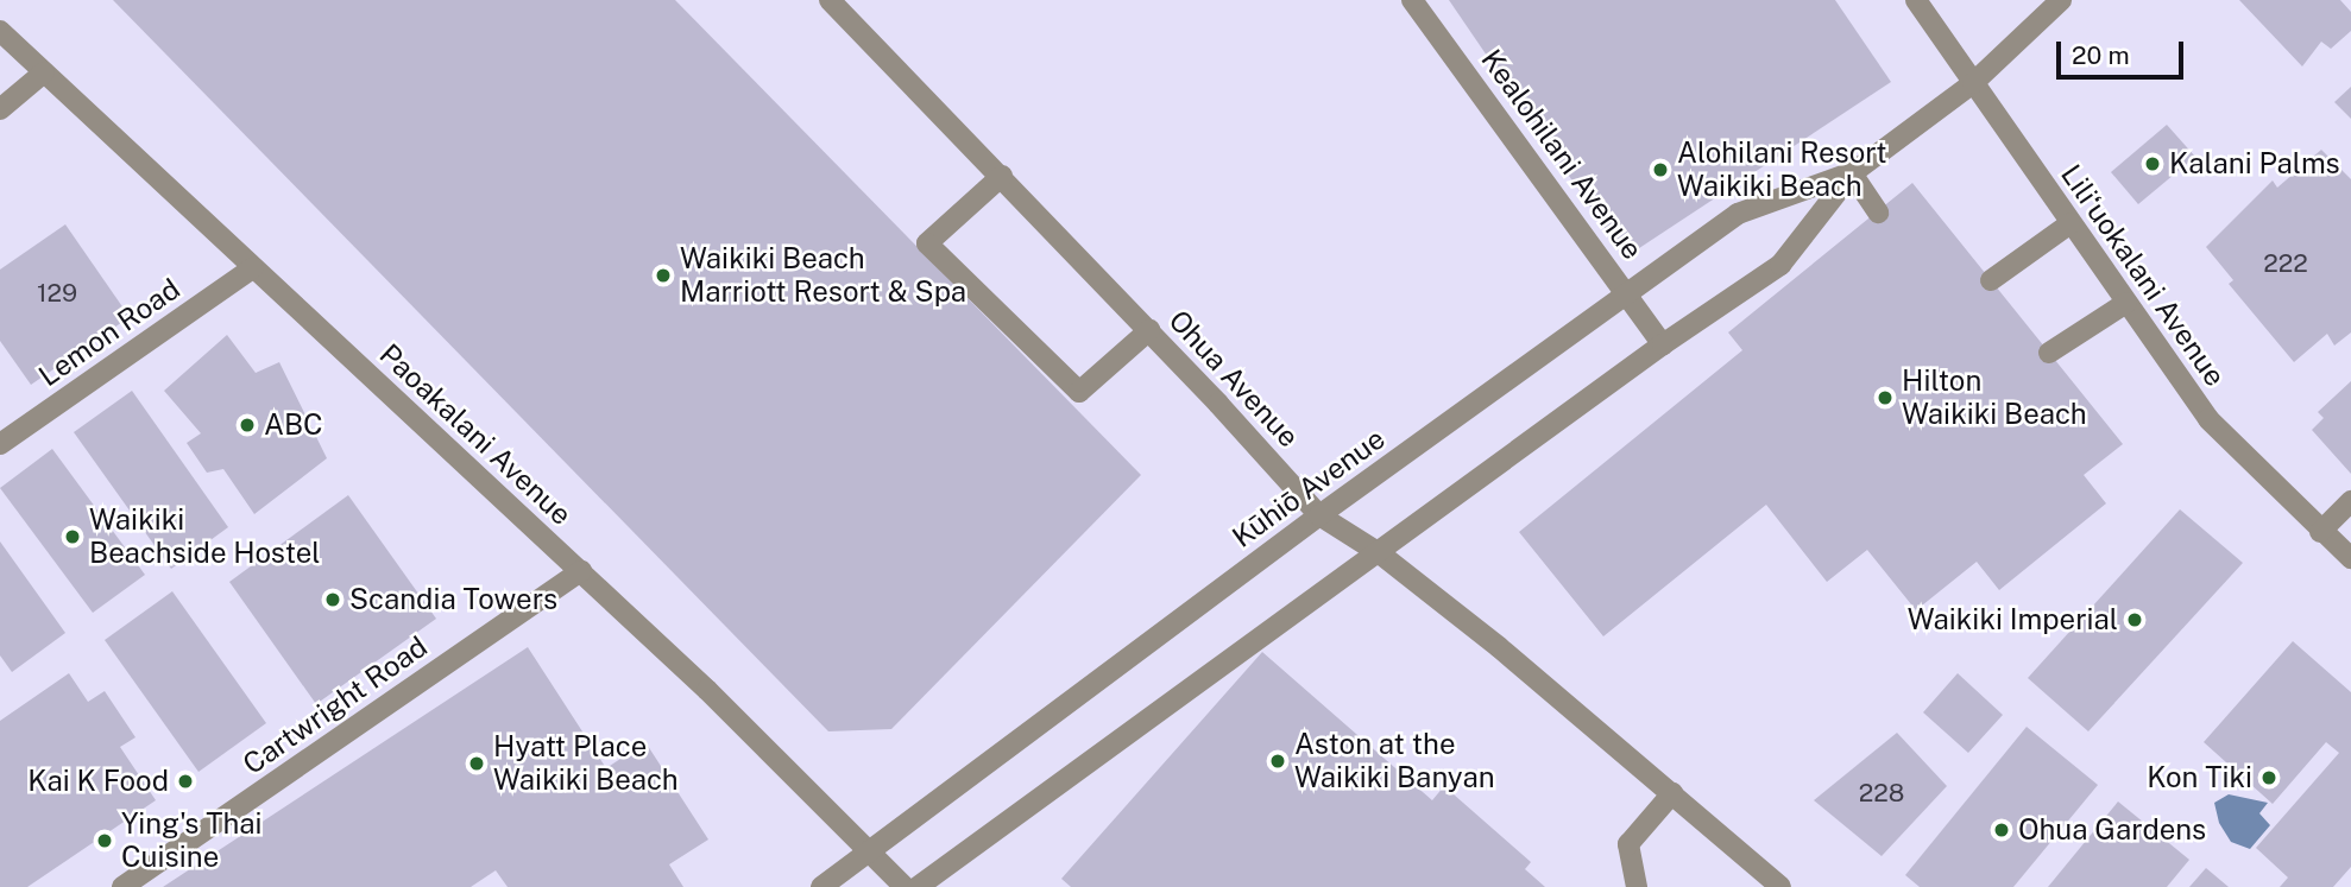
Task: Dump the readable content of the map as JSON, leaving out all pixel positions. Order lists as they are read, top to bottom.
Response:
{
  "streets": {
    "street": [
      "Kealohilani Avenue",
      "Liliʻuokalani Avenue",
      "Lemon Road",
      "Ohua Avenue",
      "Paoakalani Avenue",
      "Kūhiō Avenue",
      "Cartwright Road"
    ]
  },
  "crossings": [
    ["Kealohilani Avenue", "Kūhiō Avenue"],
    ["Liliʻuokalani Avenue", "Kūhiō Avenue"],
    ["Lemon Road", "Paoakalani Avenue"],
    ["Ohua Avenue", "Kūhiō Avenue"],
    ["Paoakalani Avenue", "Kūhiō Avenue"],
    ["Paoakalani Avenue", "Cartwright Road"]
  ],
  "places": [
    "Kalani Palms",
    "Alohilani Resort Waikiki Beach",
    "Waikiki Beach Marriott Resort & Spa",
    "Hilton Waikiki Beach",
    "ABC",
    "Waikiki Beachside Hostel",
    "Scandia Towers",
    "Waikiki Imperial",
    "Aston at the Waikiki Banyan",
    "Hyatt Place Waikiki Beach",
    "Kon Tiki",
    "Kai K Food",
    "Ohua Gardens",
    "Ying's Thai Cuisine"
  ],
  "house_numbers": ["222", "129", "228"],
  "scale_bar": "20 m"
}
